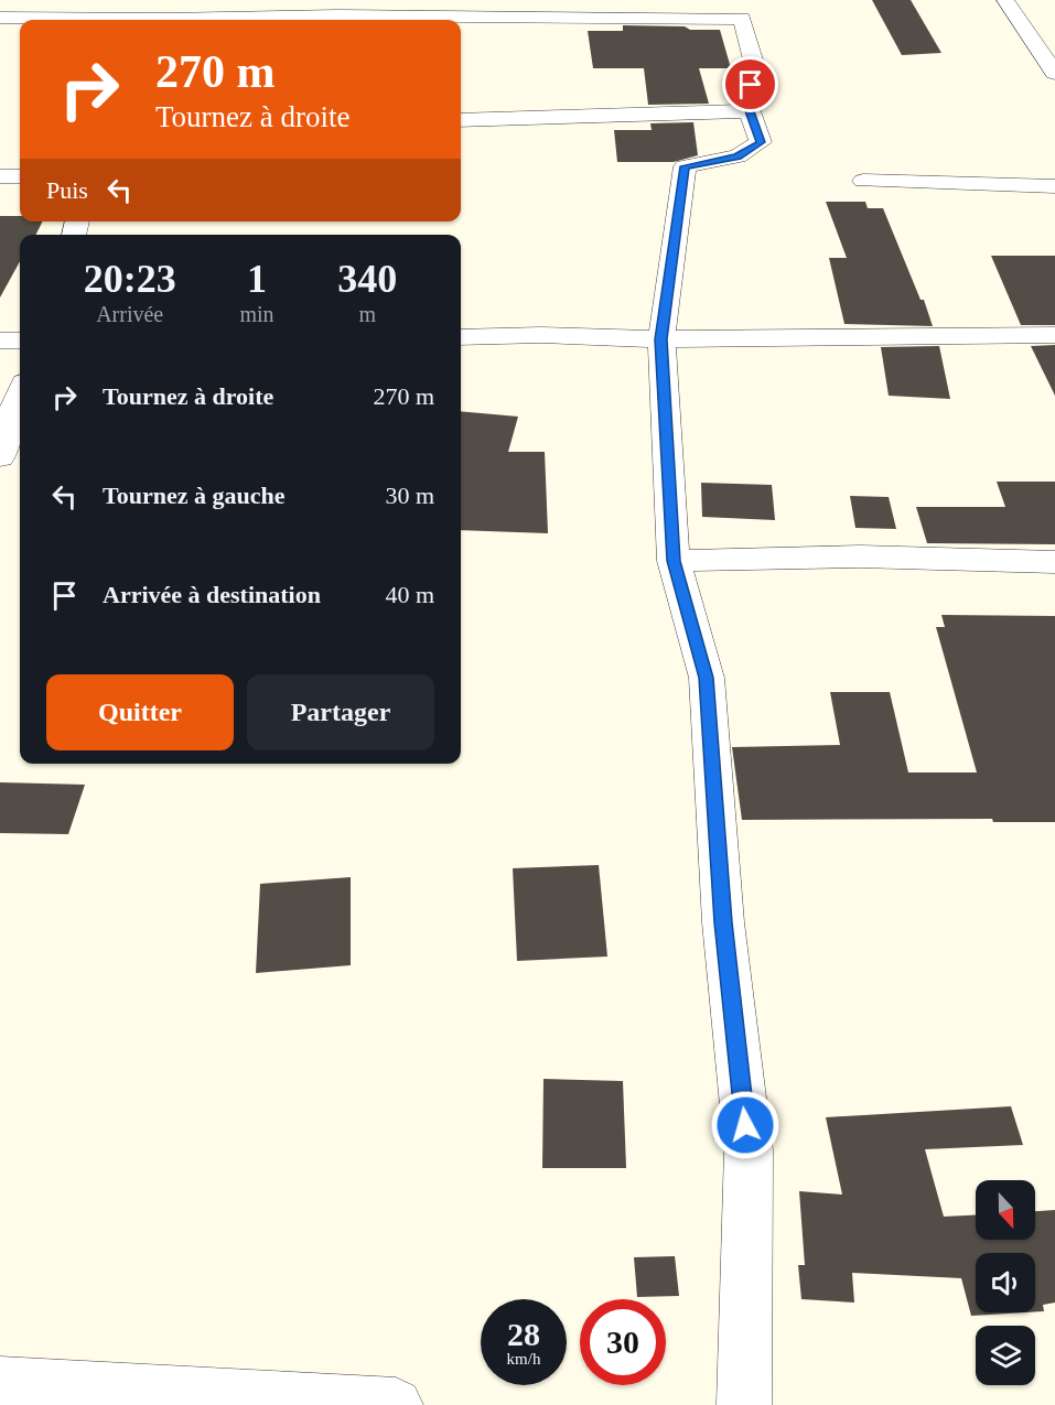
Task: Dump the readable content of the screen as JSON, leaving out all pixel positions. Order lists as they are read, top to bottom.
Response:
{
  "north": "bottom",
  "page": {
    "turn": ["270 m", "Tournez à droite"],
    "then": "Puis",
    "eta": [
      "20:23",
      "Arrivée",
      "1",
      "min",
      "340",
      "m"
    ],
    "list": [
      {
        "name": "Tournez à droite",
        "value": "270 m"
      },
      {
        "name": "Tournez à gauche",
        "value": "30 m"
      },
      {
        "name": "Arrivée à destination",
        "value": "40 m"
      }
    ],
    "buttons": ["Quitter", "Partager"],
    "speed": "28 km/h",
    "limit": "30"
  }
}
